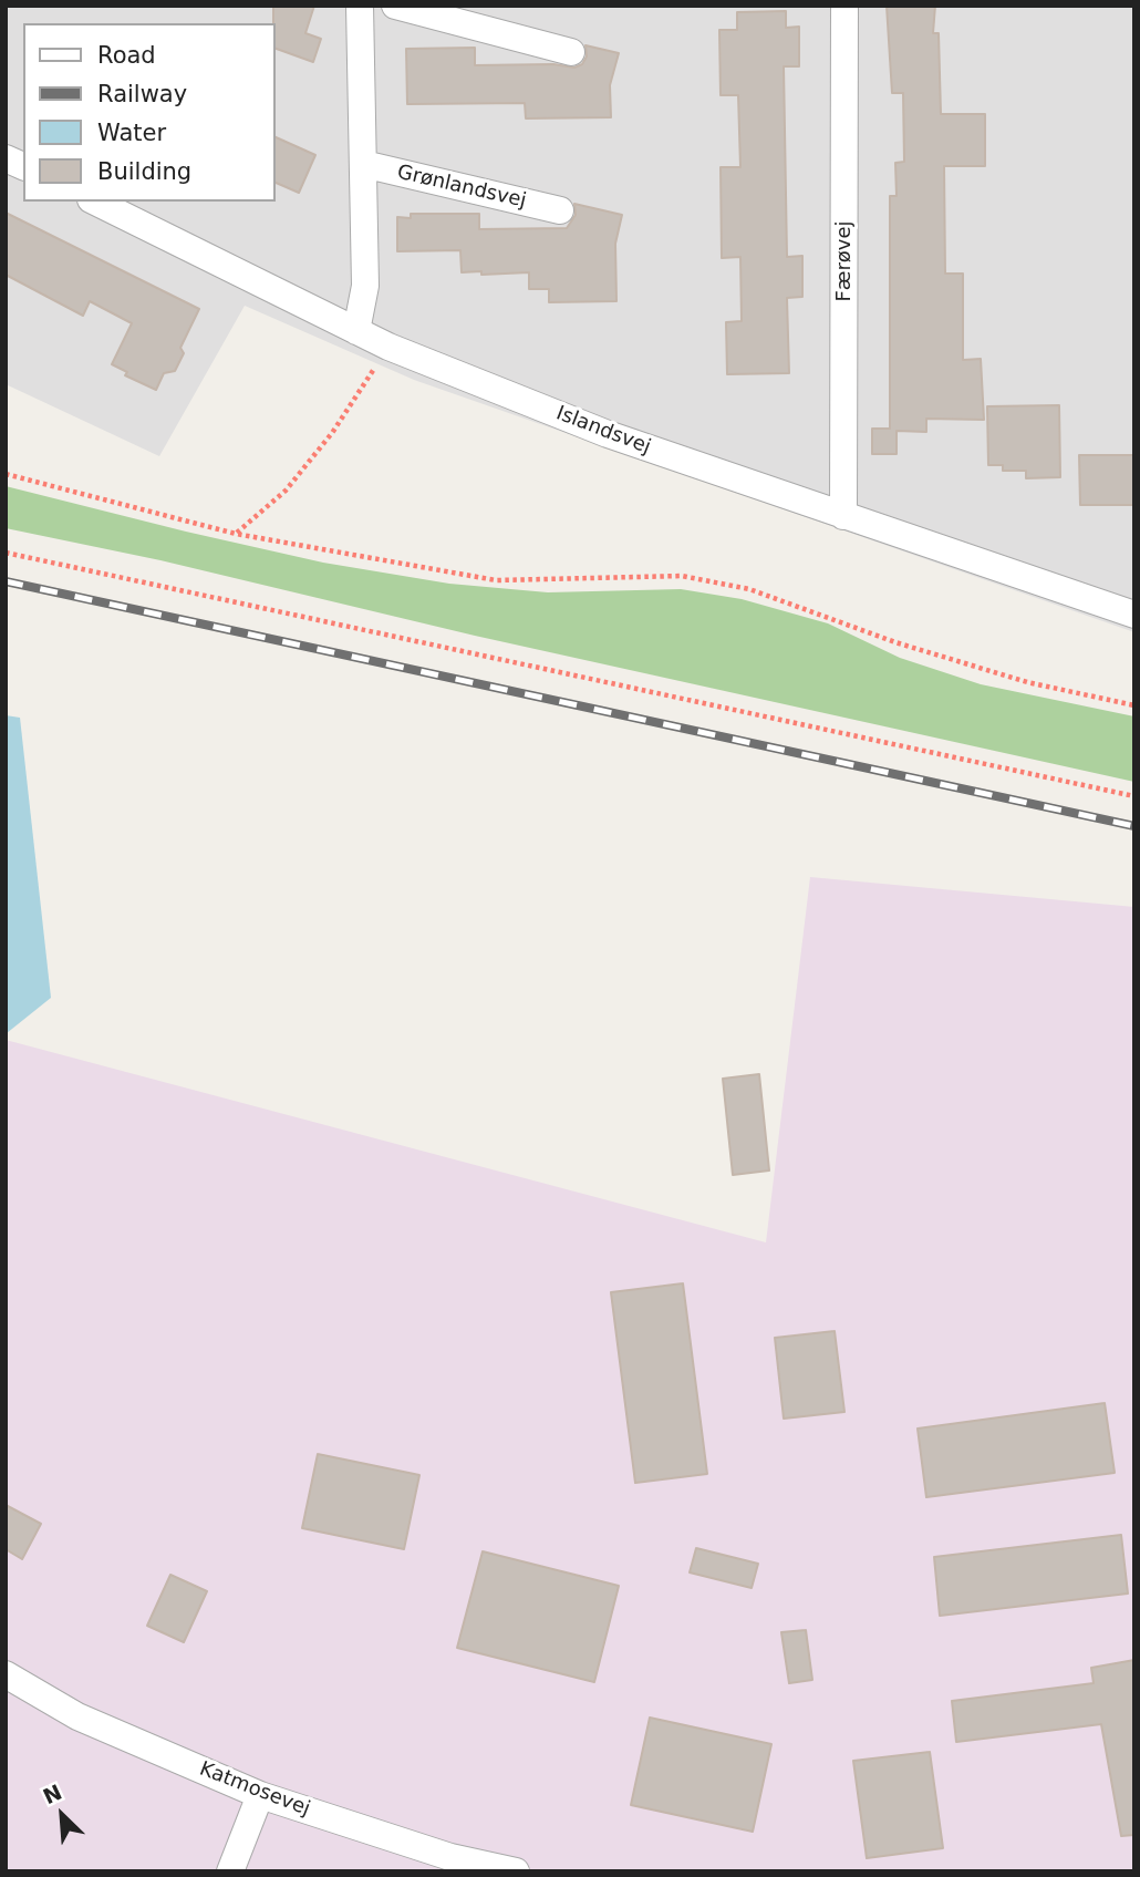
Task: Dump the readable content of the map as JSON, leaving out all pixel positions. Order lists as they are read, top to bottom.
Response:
{
  "streets": {
    "street": [
      "Grønlandsvej",
      "Færøvej",
      "Islandsvej",
      "Katmosevej"
    ]
  },
  "crossings": [
    ["Færøvej", "Islandsvej"]
  ],
  "legend": [
    "Road",
    "Railway",
    "Water",
    "Building"
  ],
  "north": "top left"
}
